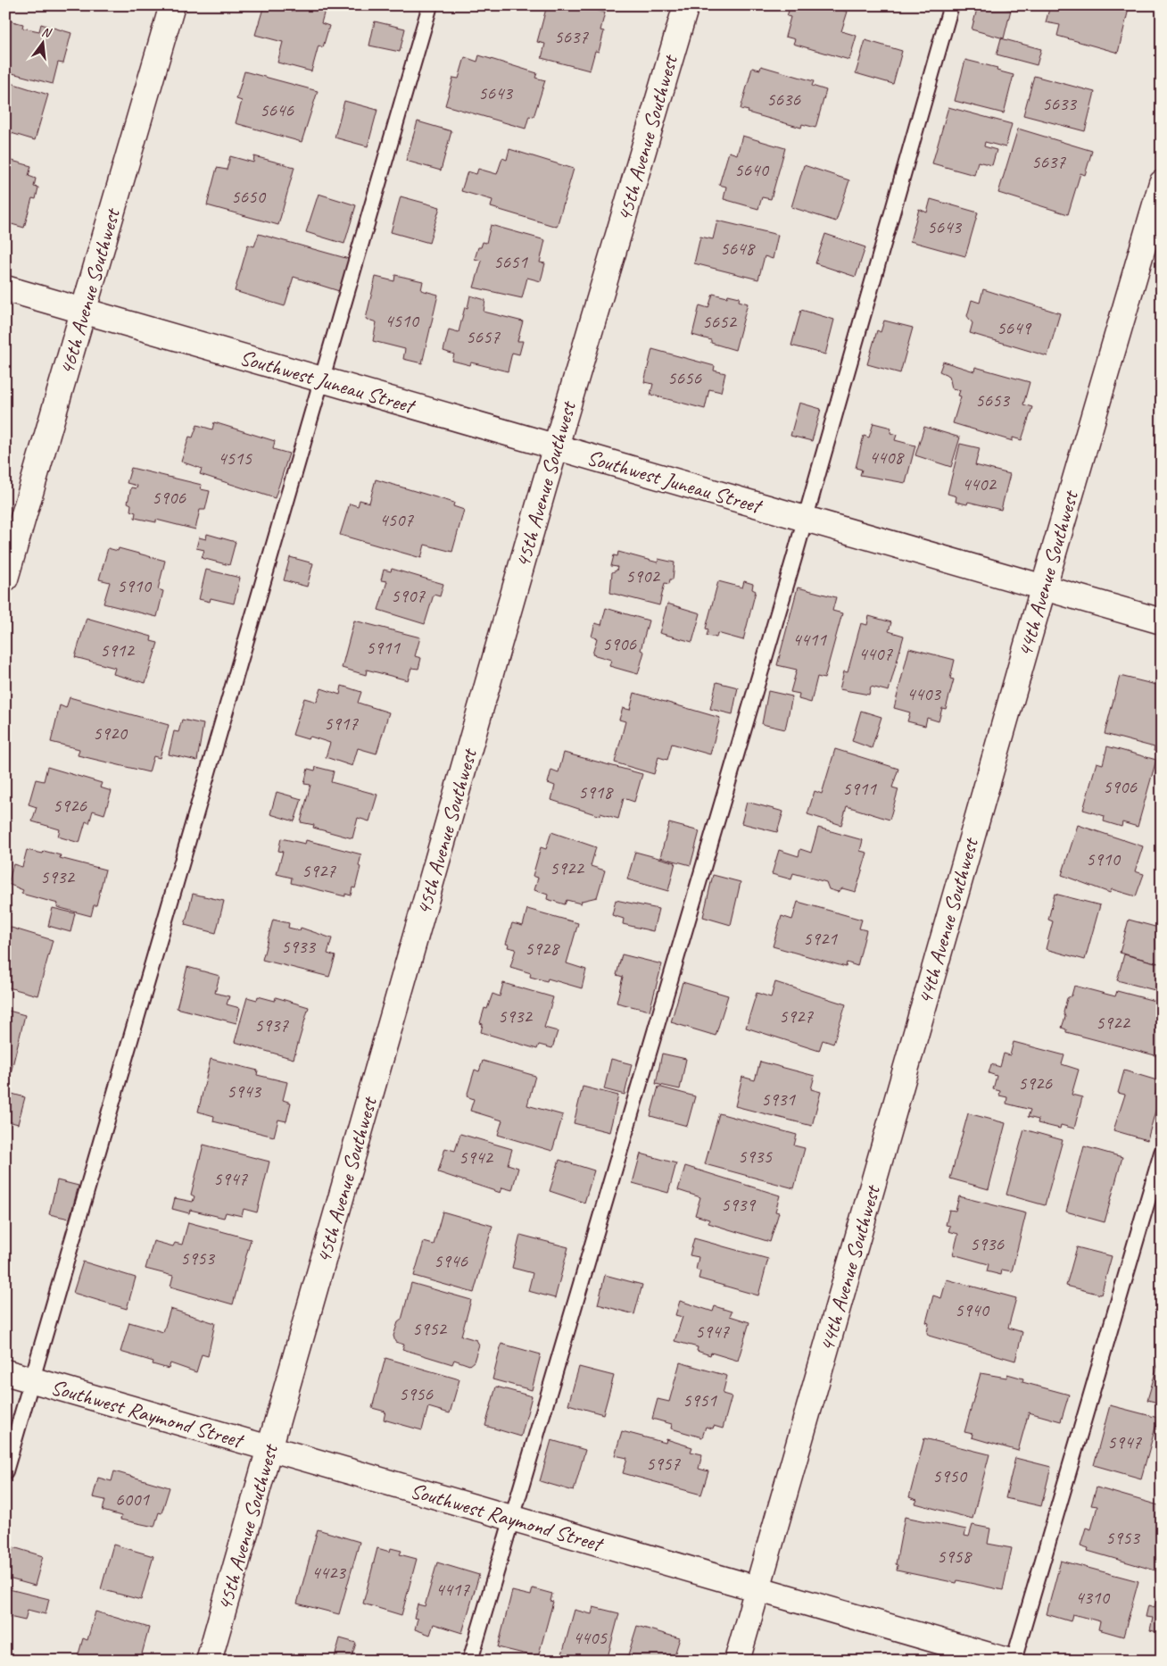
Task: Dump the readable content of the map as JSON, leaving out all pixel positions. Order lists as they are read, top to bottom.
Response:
{
  "streets": {
    "street": [
      "45th Avenue Southwest",
      "46th Avenue Southwest",
      "Southwest Juneau Street",
      "44th Avenue Southwest",
      "Southwest Raymond Street"
    ]
  },
  "crossings": [
    ["45th Avenue Southwest", "Southwest Juneau Street"],
    ["45th Avenue Southwest", "Southwest Raymond Street"],
    ["46th Avenue Southwest", "Southwest Juneau Street"],
    ["Southwest Juneau Street", "44th Avenue Southwest"],
    ["44th Avenue Southwest", "Southwest Raymond Street"]
  ],
  "house_numbers": [
    "5637",
    "5643",
    "5636",
    "5633",
    "5646",
    "5637",
    "5640",
    "5650",
    "5643",
    "5648",
    "5651",
    "4510",
    "5652",
    "5649",
    "5657",
    "5656",
    "5653",
    "4408",
    "4515",
    "4402",
    "5906",
    "4507",
    "5902",
    "5910",
    "5907",
    "4411",
    "5906",
    "5911",
    "5912",
    "4407",
    "4403",
    "5917",
    "5920",
    "5906",
    "5911",
    "5918",
    "5926",
    "5910",
    "5922",
    "5927",
    "5932",
    "5921",
    "5933",
    "5928",
    "5932",
    "5927",
    "5922",
    "5937",
    "5926",
    "5943",
    "5931",
    "5935",
    "5942",
    "5947",
    "5939",
    "5936",
    "5953",
    "5946",
    "5940",
    "5952",
    "5947",
    "5956",
    "5951",
    "5947",
    "5957",
    "5950",
    "6001",
    "5953",
    "5958",
    "4423",
    "4417",
    "4310",
    "4405"
  ],
  "north": "top"
}
